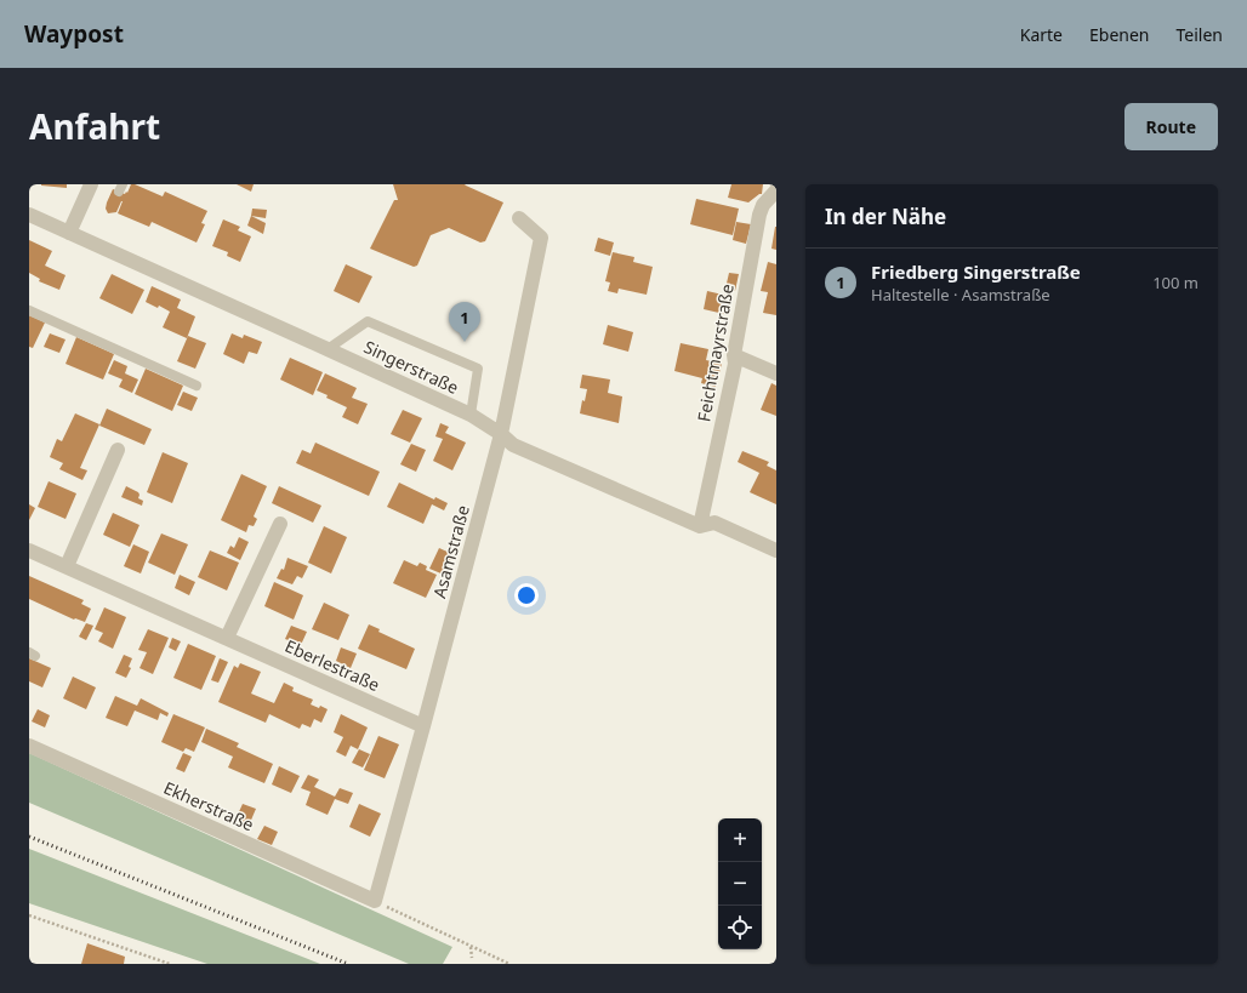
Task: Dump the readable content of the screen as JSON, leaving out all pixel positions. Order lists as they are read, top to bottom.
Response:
{
  "streets": {
    "street": [
      "Feichtmayrstraße",
      "Singerstraße",
      "Asamstraße",
      "Eberlestraße",
      "Ekherstraße"
    ]
  },
  "crossings": [
    ["Feichtmayrstraße", "Singerstraße"],
    ["Singerstraße", "Asamstraße"],
    ["Asamstraße", "Eberlestraße"],
    ["Asamstraße", "Ekherstraße"]
  ],
  "page": {
    "header": "Waypost",
    "nav": ["Karte", "Ebenen", "Teilen"],
    "title": "Anfahrt",
    "buttons": "Route",
    "heading": "In der Nähe",
    "list": [
      {
        "mark": "1",
        "name": "Friedberg Singerstraße",
        "note": "Haltestelle · Asamstraße",
        "value": "100 m"
      }
    ],
    "pins": "1",
    "map_buttons": ["+", "−"]
  }
}
